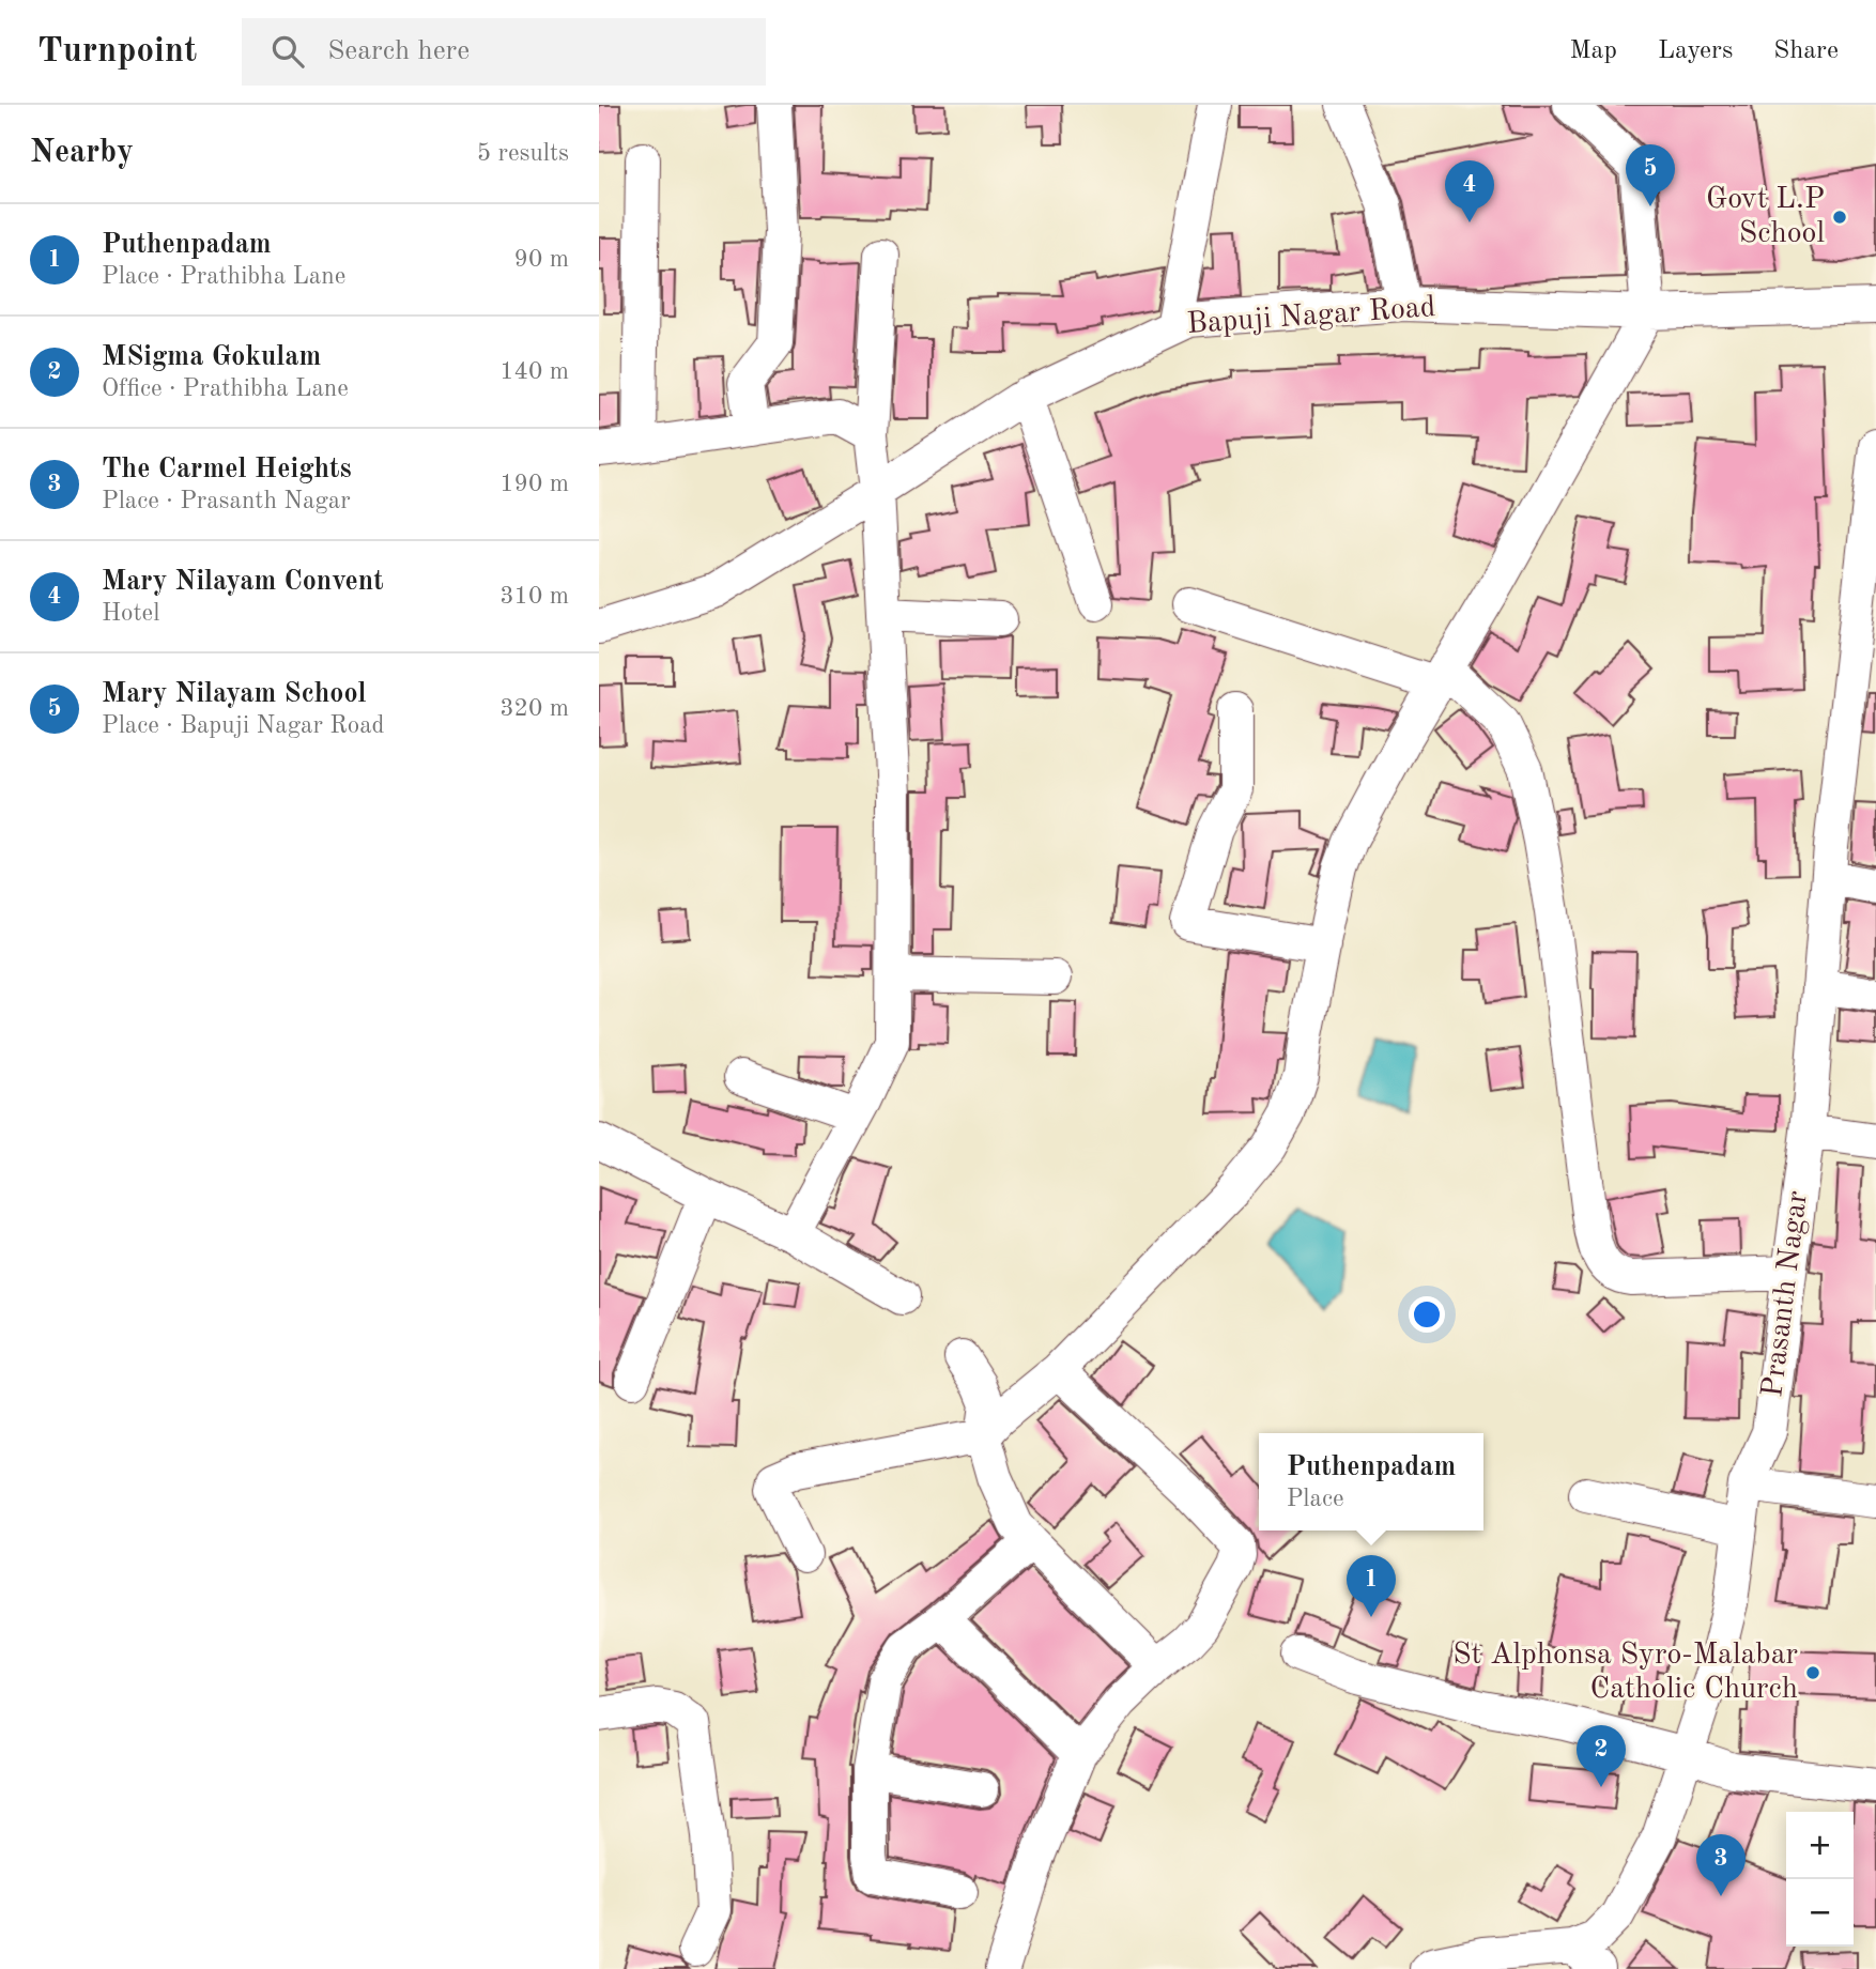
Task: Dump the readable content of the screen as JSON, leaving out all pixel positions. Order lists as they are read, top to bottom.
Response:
{
  "streets": {
    "street": ["Bapuji Nagar Road", "Prasanth Nagar"]
  },
  "places": ["Govt L.P School", "St Alphonsa Syro-Malabar Catholic Church"],
  "page": {
    "header": "Turnpoint",
    "search": "Search here",
    "nav": ["Map", "Layers", "Share"],
    "heading": ["Nearby", "5 results"],
    "pins": [
      "5",
      "4",
      "1",
      "2",
      "3"
    ],
    "list": [
      {
        "mark": "1",
        "name": "Puthenpadam",
        "note": "Place · Prathibha Lane",
        "value": "90 m"
      },
      {
        "mark": "2",
        "name": "MSigma Gokulam",
        "note": "Office · Prathibha Lane",
        "value": "140 m"
      },
      {
        "mark": "3",
        "name": "The Carmel Heights",
        "note": "Place · Prasanth Nagar",
        "value": "190 m"
      },
      {
        "mark": "4",
        "name": "Mary Nilayam Convent",
        "note": "Hotel",
        "value": "310 m"
      },
      {
        "mark": "5",
        "name": "Mary Nilayam School",
        "note": "Place · Bapuji Nagar Road",
        "value": "320 m"
      }
    ],
    "popup": ["Puthenpadam", "Place"],
    "map_buttons": ["+", "−"]
  }
}
